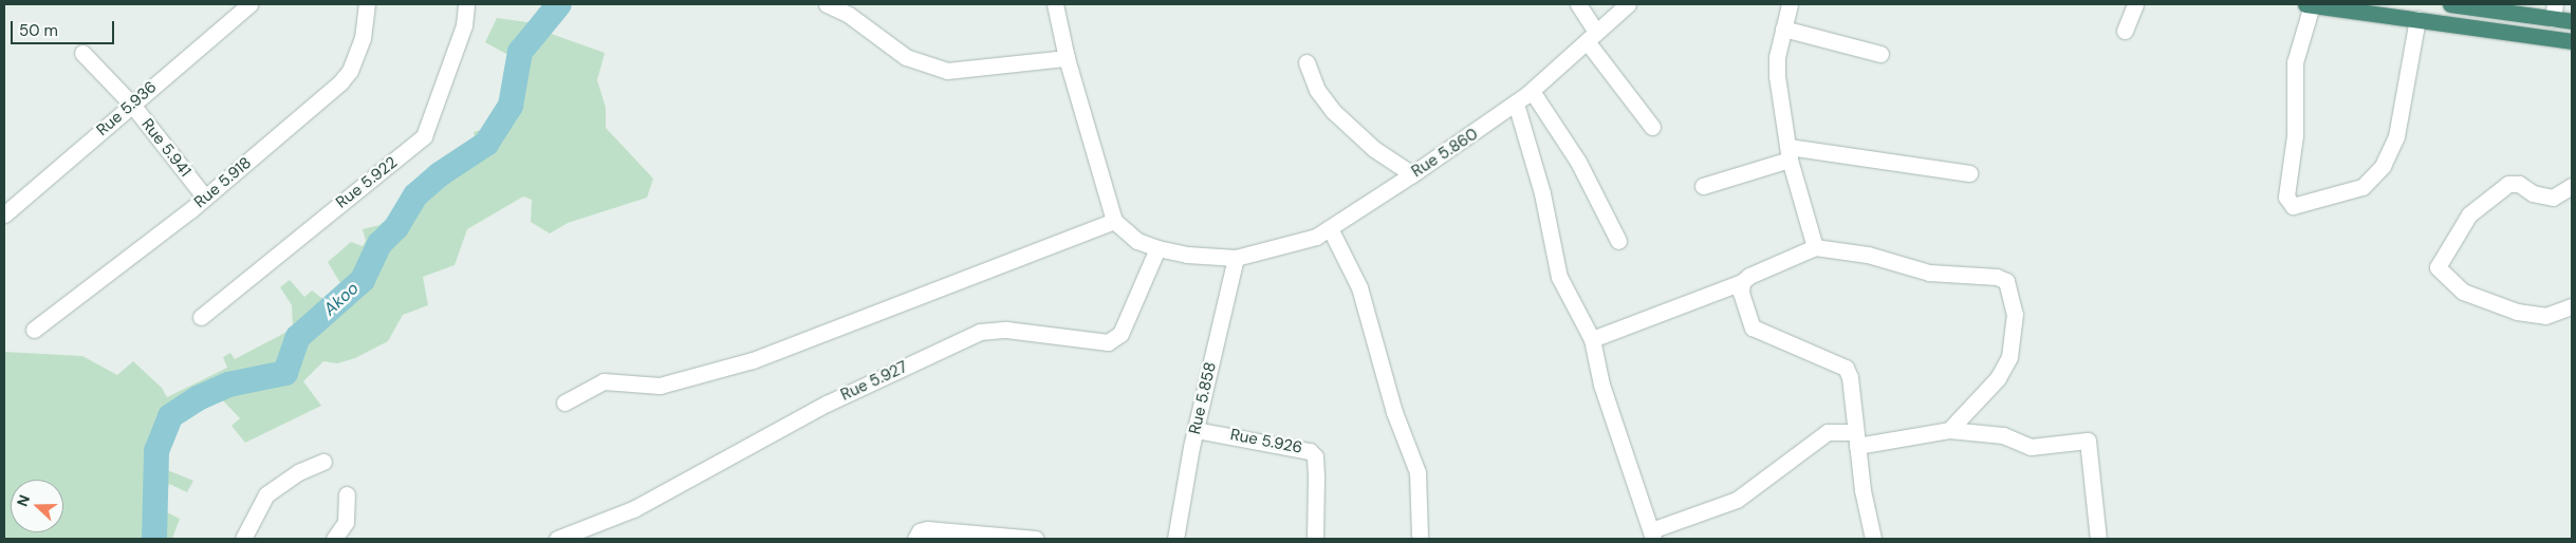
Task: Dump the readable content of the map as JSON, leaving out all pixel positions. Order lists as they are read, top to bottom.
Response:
{
  "streets": {
    "street": [
      "Rue 5.936",
      "Rue 5.941",
      "Rue 5.860",
      "Rue 5.918",
      "Rue 5.922",
      "Rue 5.927",
      "Rue 5.858",
      "Rue 5.926"
    ]
  },
  "crossings": [
    ["Rue 5.936", "Rue 5.941"],
    ["Rue 5.941", "Rue 5.918"],
    ["Rue 5.860", "Rue 5.927"],
    ["Rue 5.860", "Rue 5.858"],
    ["Rue 5.858", "Rue 5.926"]
  ],
  "water": ["Akoo"],
  "scale_bar": "50 m",
  "north": "left"
}
